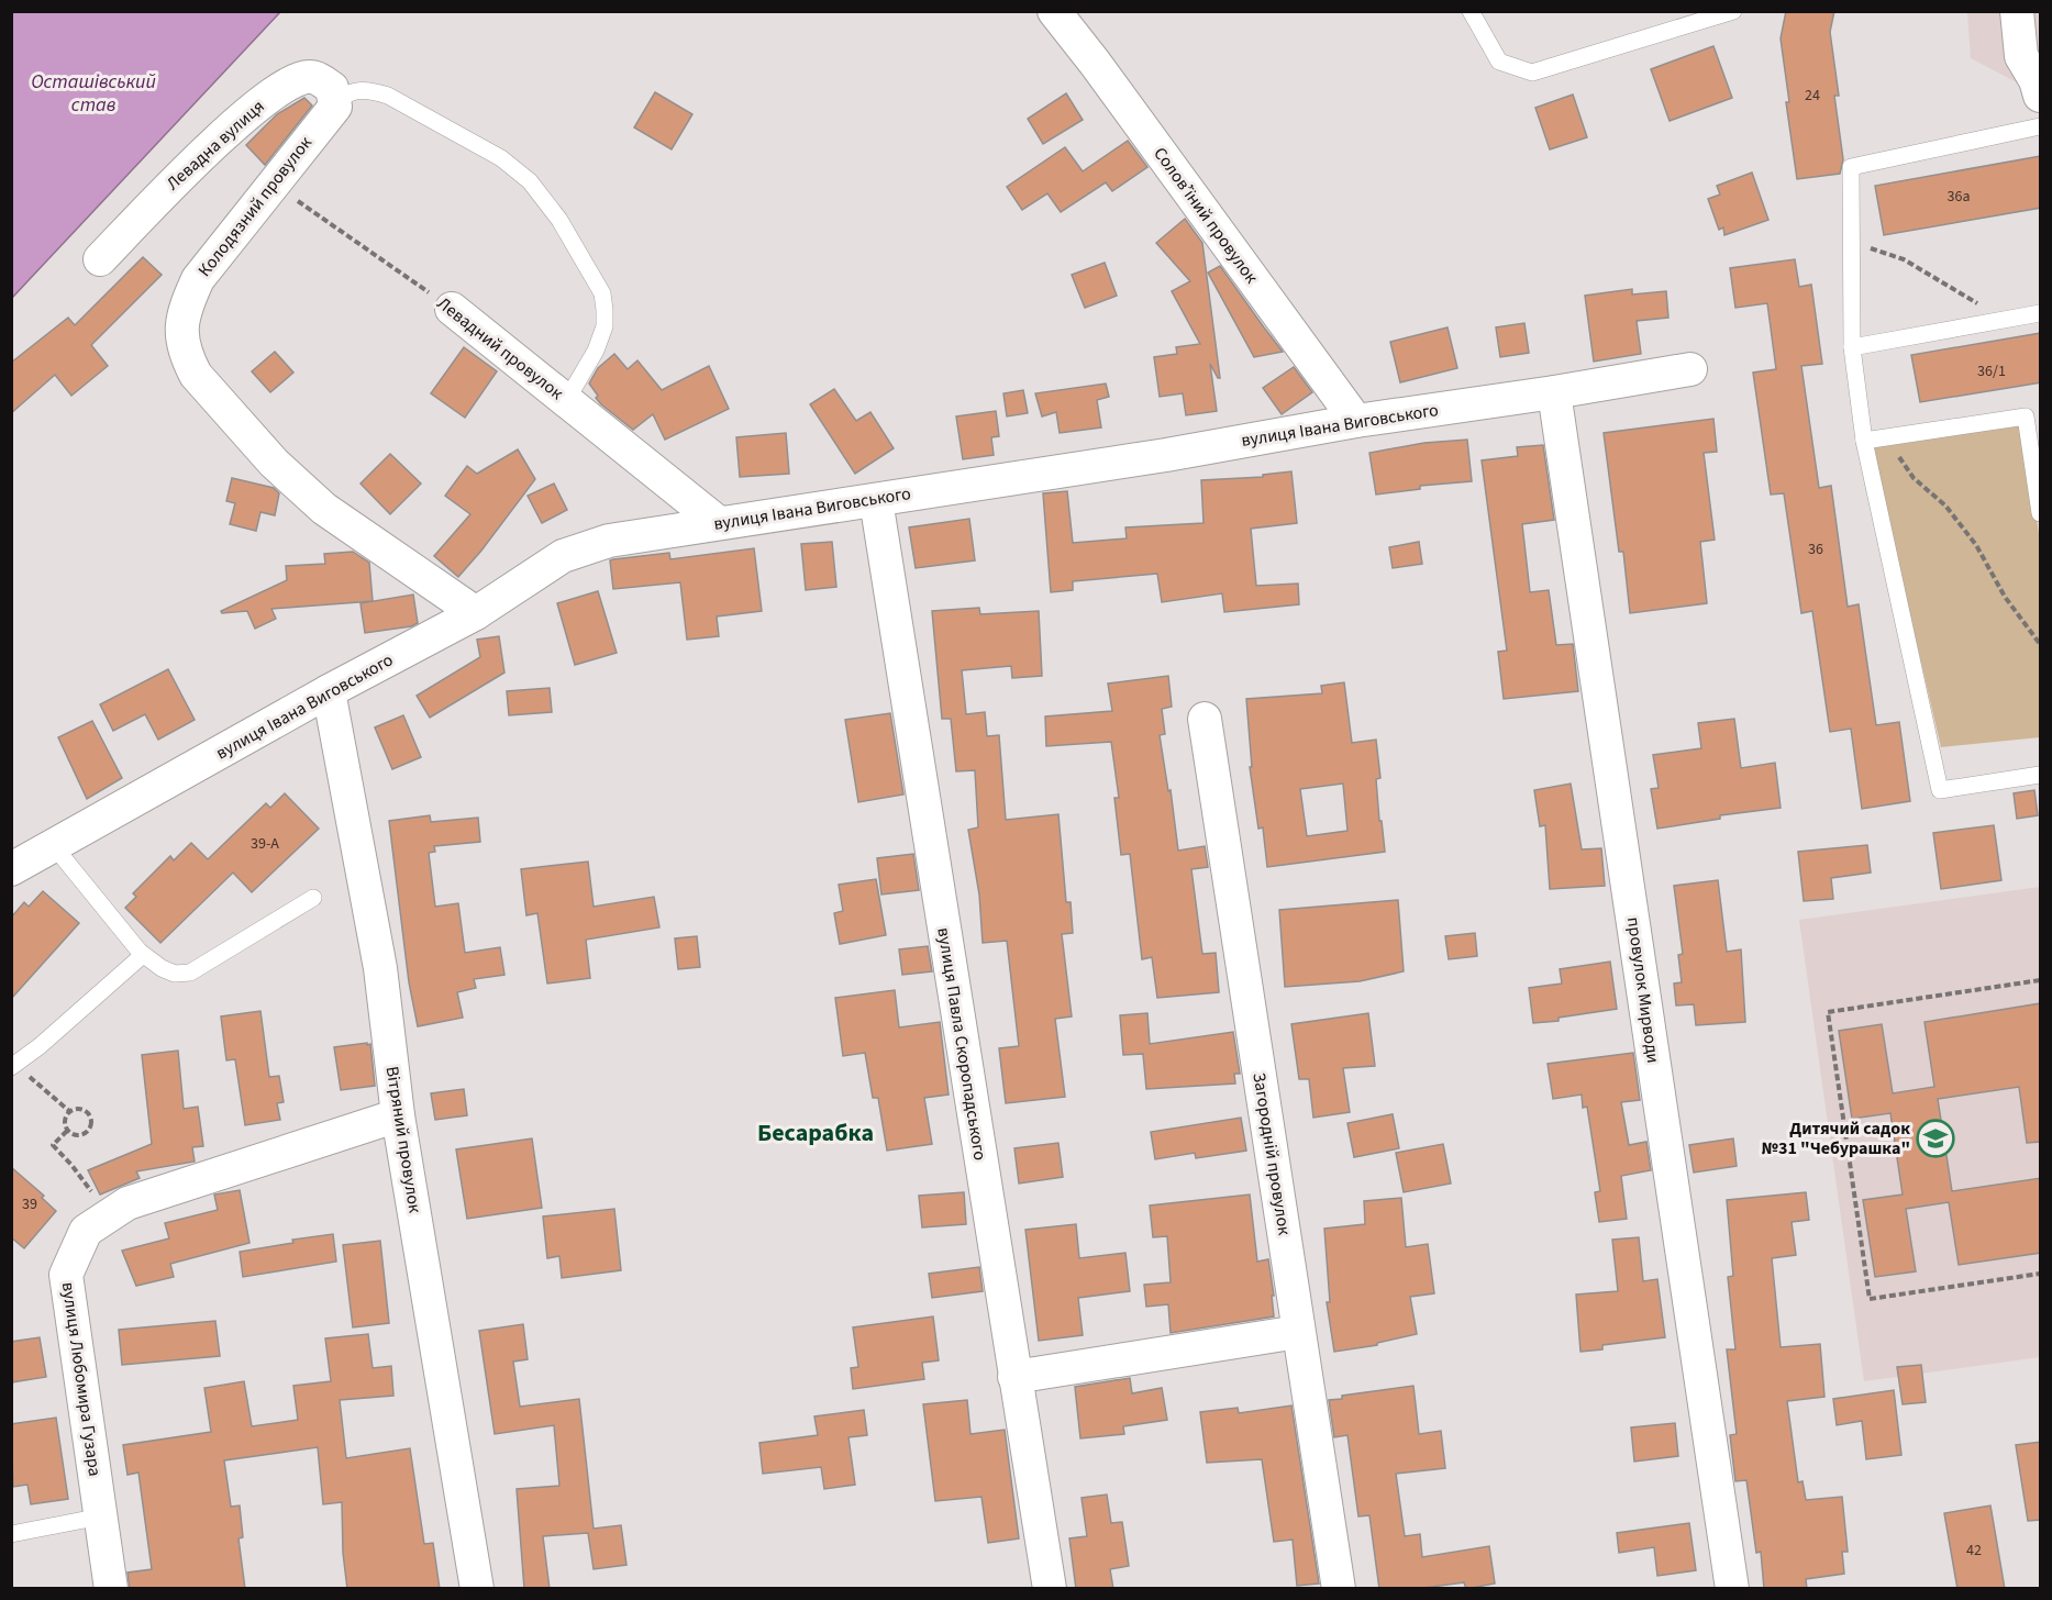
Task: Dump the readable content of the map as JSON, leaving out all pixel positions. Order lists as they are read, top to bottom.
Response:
{
  "streets": {
    "street": [
      "Левадна вулиця",
      "Колодязний провулок",
      "Соловʼїний провулок",
      "Левадний провулок",
      "вулиця Івана Виговського",
      "провулок Мирводи",
      "вулиця Павла Скоропадського",
      "Вітряний провулок",
      "Загородній провулок",
      "вулиця Любомира Гузара"
    ]
  },
  "crossings": [
    ["Левадна вулиця", "Колодязний провулок"],
    ["Колодязний провулок", "Левадний провулок"],
    ["Колодязний провулок", "вулиця Івана Виговського"],
    ["Соловʼїний провулок", "вулиця Івана Виговського"],
    ["Левадний провулок", "вулиця Івана Виговського"],
    ["вулиця Івана Виговського", "провулок Мирводи"],
    ["вулиця Івана Виговського", "вулиця Павла Скоропадського"],
    ["вулиця Івана Виговського", "Вітряний провулок"],
    ["Вітряний провулок", "вулиця Любомира Гузара"]
  ],
  "districts": ["Бесарабка"],
  "water": ["Осташівський став"],
  "places": {
    "school or university": ["Дитячий садок №31 \"Чебурашка\""]
  },
  "house_numbers": [
    "24",
    "36а",
    "36/1",
    "36",
    "39-А",
    "39",
    "42"
  ]
}
